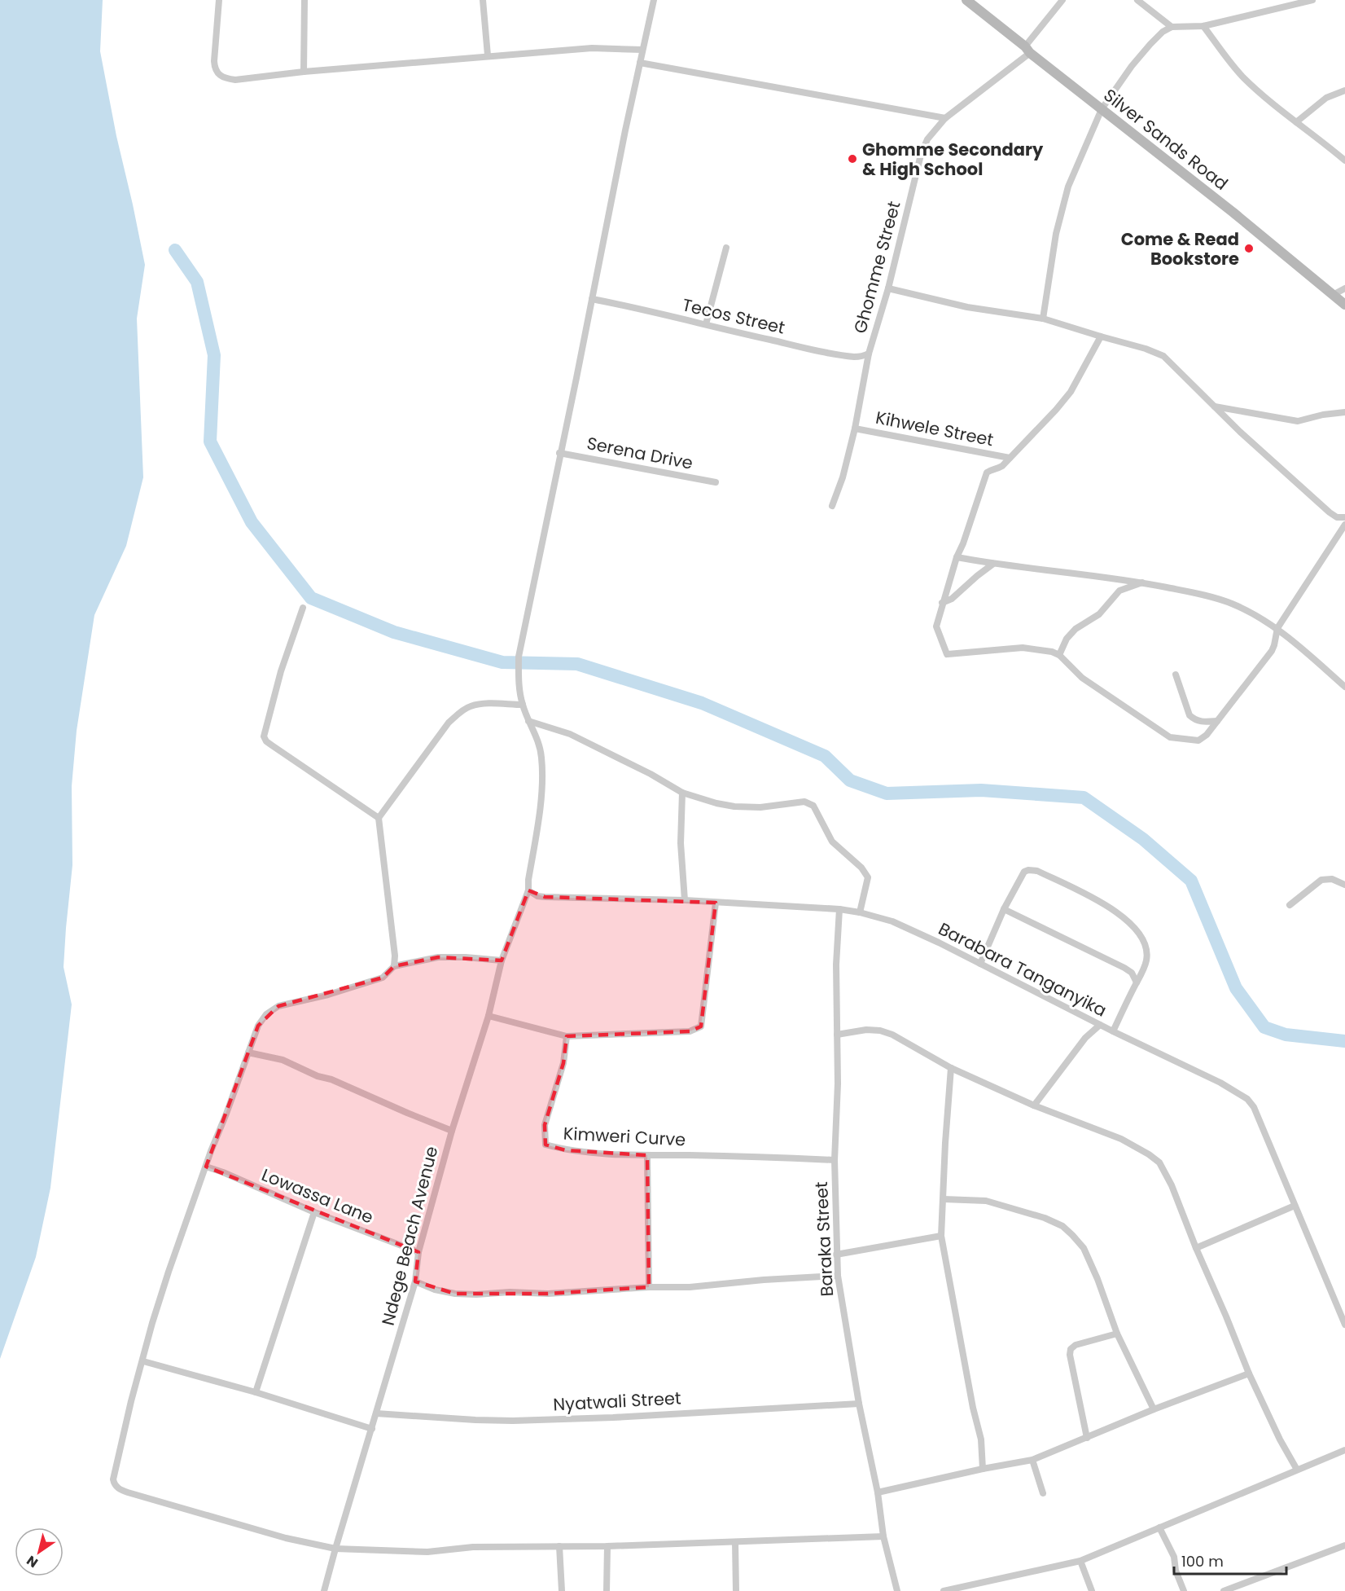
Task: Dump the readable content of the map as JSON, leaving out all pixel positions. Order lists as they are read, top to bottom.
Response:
{
  "streets": {
    "street": [
      "Silver Sands Road",
      "Ghomme Street",
      "Tecos Street",
      "Kihwele Street",
      "Serena Drive",
      "Barabara Tanganyika",
      "Kimweri Curve",
      "Lowassa Lane",
      "Ndege Beach Avenue",
      "Baraka Street",
      "Nyatwali Street"
    ]
  },
  "crossings": [
    ["Silver Sands Road", "Ghomme Street"],
    ["Ghomme Street", "Tecos Street"],
    ["Ghomme Street", "Kihwele Street"],
    ["Tecos Street", "Ndege Beach Avenue"],
    ["Serena Drive", "Ndege Beach Avenue"],
    ["Barabara Tanganyika", "Ndege Beach Avenue"],
    ["Barabara Tanganyika", "Baraka Street"],
    ["Kimweri Curve", "Baraka Street"],
    ["Lowassa Lane", "Ndege Beach Avenue"],
    ["Ndege Beach Avenue", "Nyatwali Street"],
    ["Baraka Street", "Nyatwali Street"]
  ],
  "places": ["Ghomme Secondary & High School", "Come & Read Bookstore"],
  "scale_bar": "100 m",
  "north": "bottom left"
}
